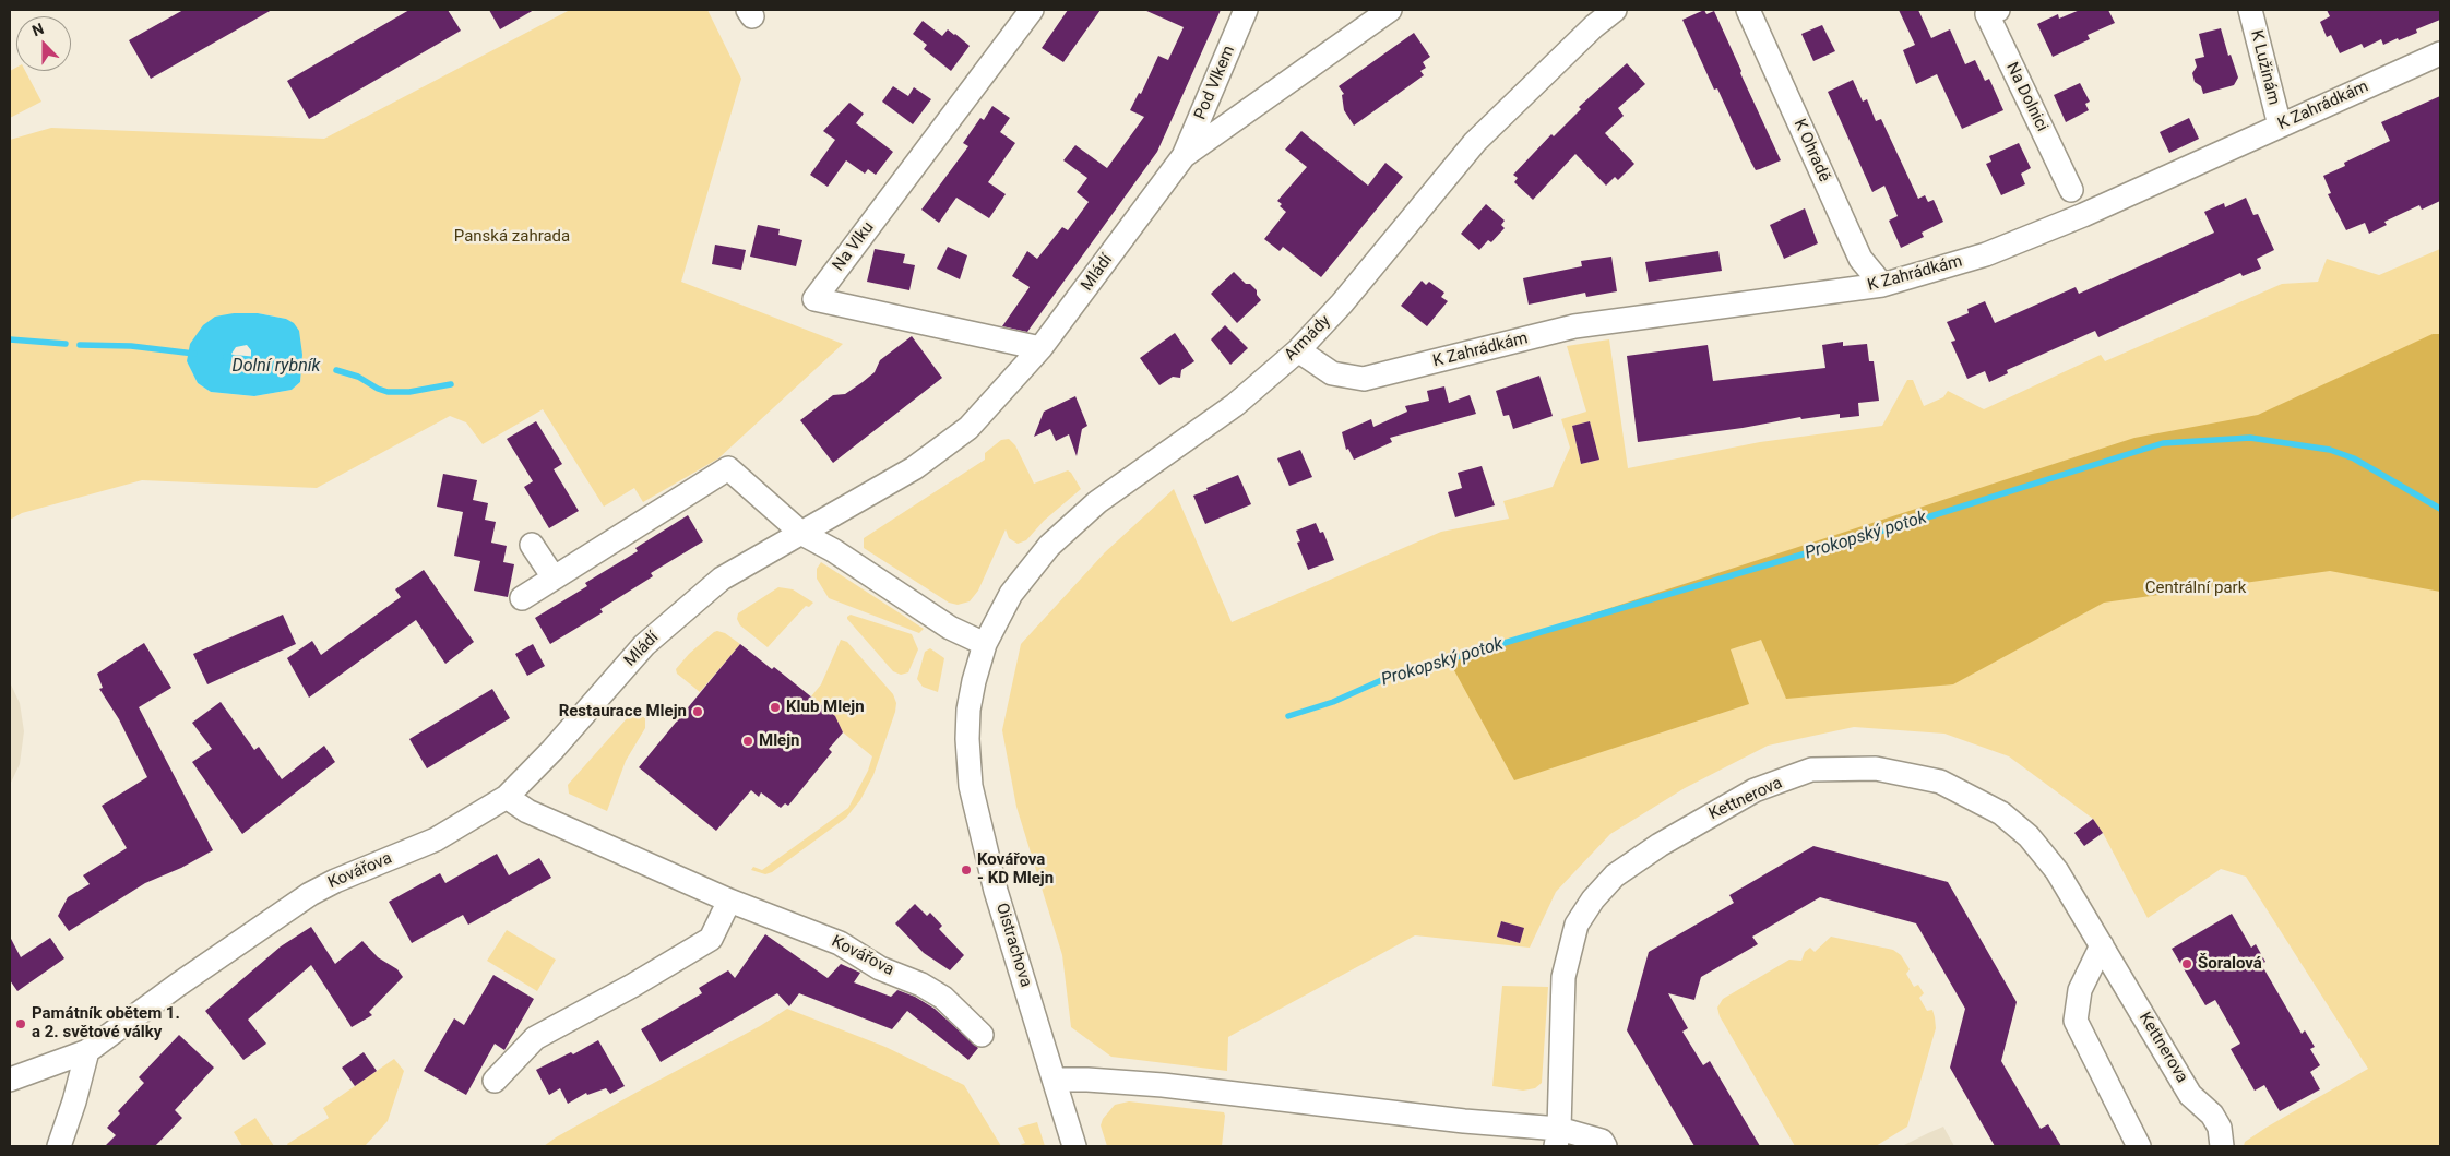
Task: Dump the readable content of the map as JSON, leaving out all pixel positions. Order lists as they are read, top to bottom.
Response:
{
  "streets": {
    "street": [
      "K Lužinám",
      "Pod Vlkem",
      "Na Dolnici",
      "K Zahrádkám",
      "K Ohradě",
      "Na Vlku",
      "Mládí",
      "Armády",
      "Kettnerova",
      "Kovářova",
      "Oistrachova"
    ]
  },
  "crossings": [
    ["K Lužinám", "K Zahrádkám"],
    ["Pod Vlkem", "Mládí"],
    ["K Zahrádkám", "K Ohradě"],
    ["K Zahrádkám", "Armády"],
    ["Na Vlku", "Mládí"],
    ["Mládí", "Kovářova"],
    ["Armády", "Oistrachova"]
  ],
  "water": ["Dolní rybník", "Prokopský potok"],
  "parks": ["Panská zahrada", "Centrální park"],
  "places": [
    "Klub Mlejn",
    "Restaurace Mlejn",
    "Mlejn",
    "Kovářova - KD Mlejn",
    "Šoralová",
    "Památník obětem 1. a 2. světové války"
  ],
  "north": "top"
}
